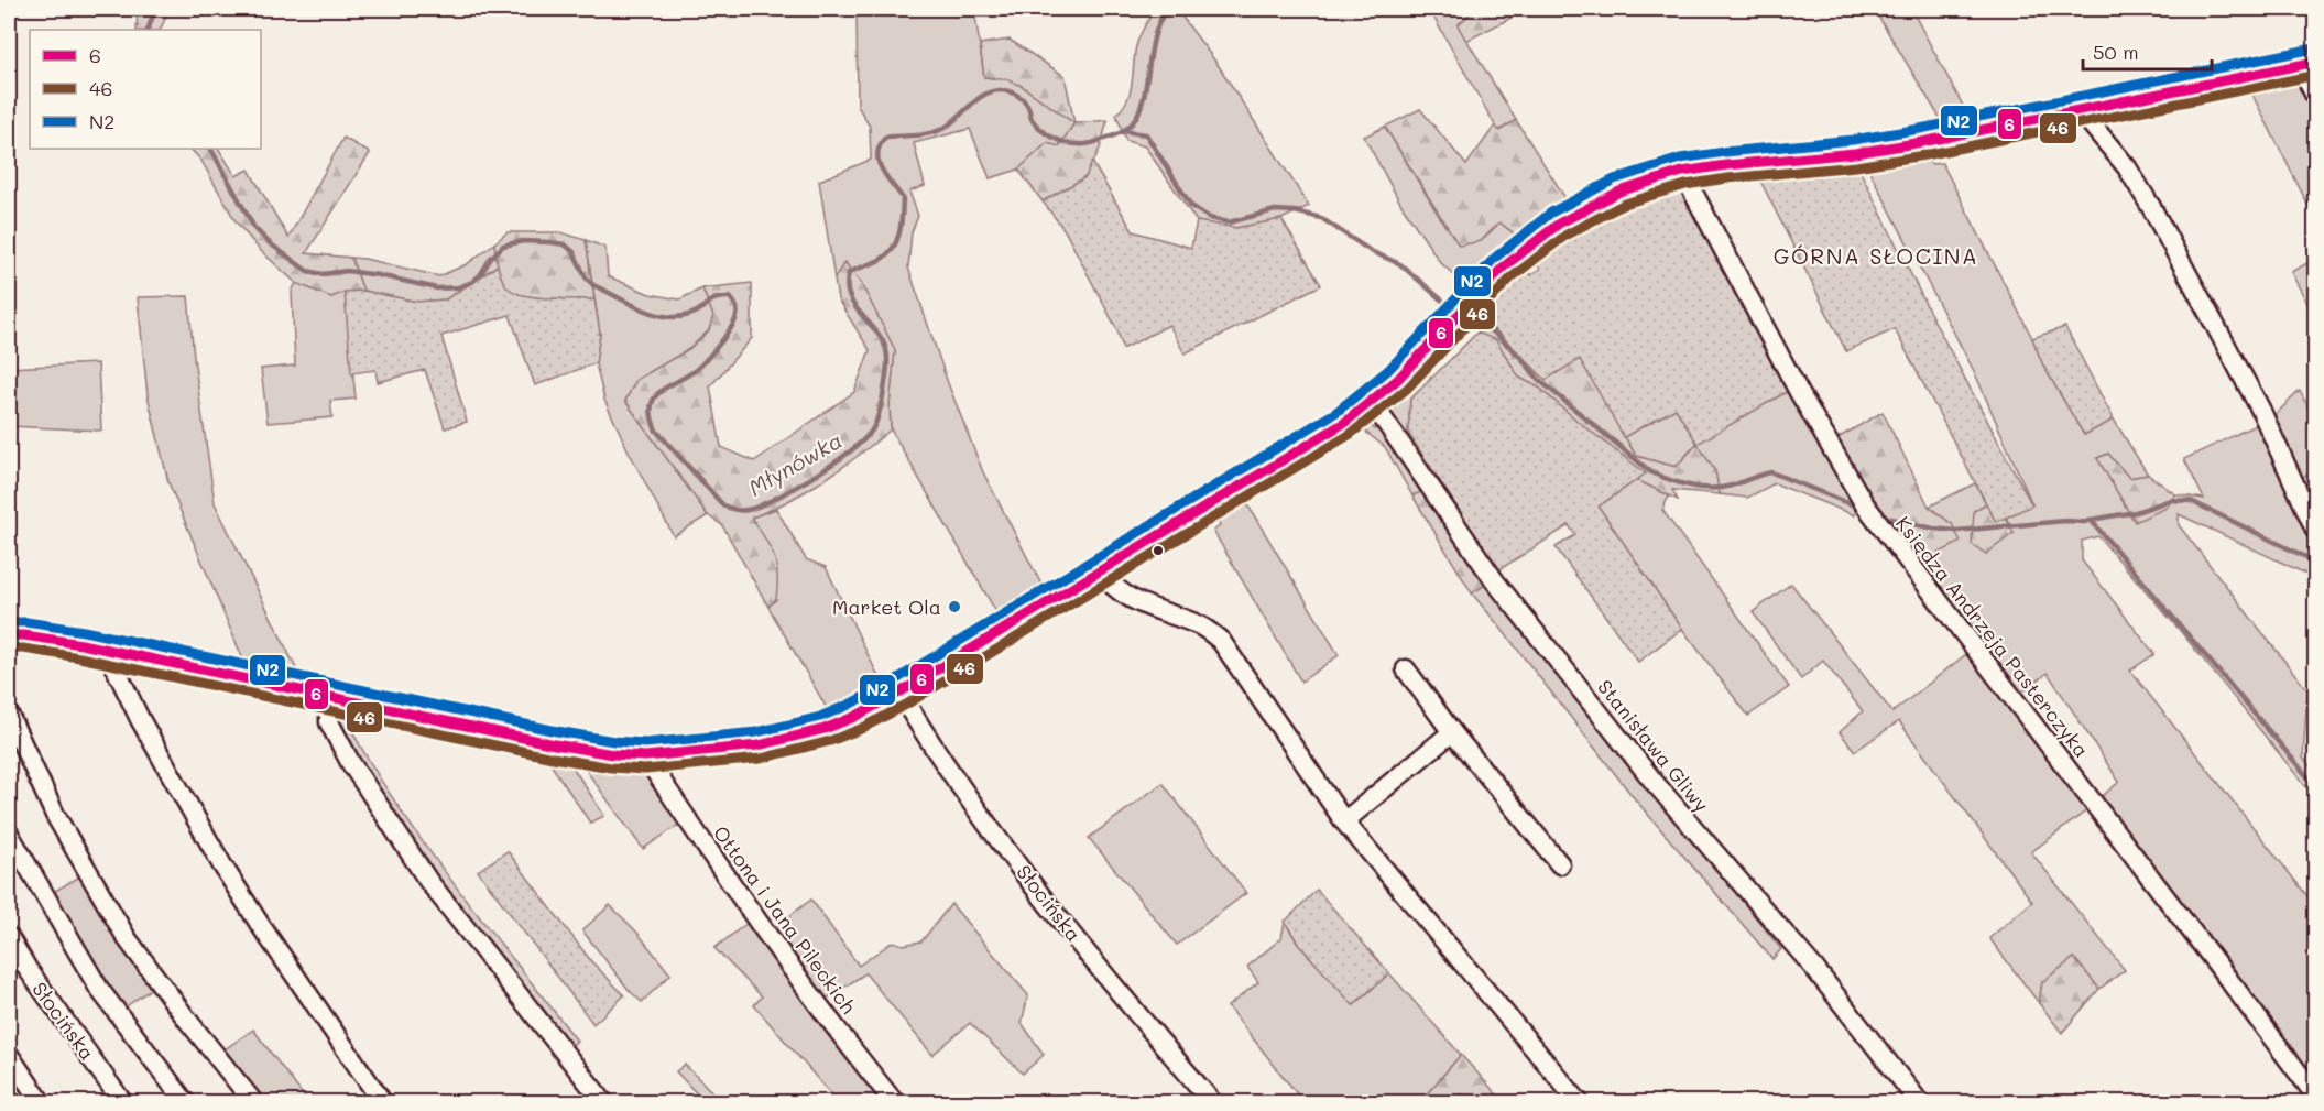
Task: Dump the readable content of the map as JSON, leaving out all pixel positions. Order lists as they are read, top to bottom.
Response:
{
  "streets": {
    "street": [
      "Księdza Andrzeja Pasterczyka",
      "Stanisława Gliwy",
      "Słocińska",
      "Ottona i Jana Pileckich"
    ]
  },
  "districts": ["GÓRNA SŁOCINA"],
  "water": ["Młynówka"],
  "places": ["Market Ola"],
  "lines": ["transit line N2", "transit line 6", "transit line 46"],
  "legend": ["6", "46", "N2"],
  "scale_bar": "50 m"
}
